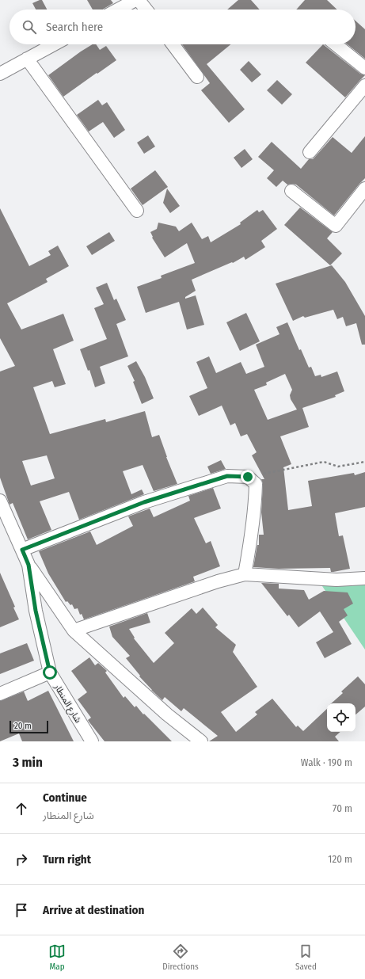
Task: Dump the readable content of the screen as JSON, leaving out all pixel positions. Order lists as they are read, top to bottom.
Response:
{
  "streets": {
    "street": ["شارع المنطار"]
  },
  "scale_bar": "20 m",
  "page": {
    "search": "Search here",
    "scale": "20 m",
    "heading": ["3 min", "Walk · 190 m"],
    "list": [
      ["Continue", "شارع المنطار", "70 m"],
      ["Turn right", "120 m"],
      "Arrive at destination"
    ],
    "nav": ["Map", "Directions", "Saved"]
  }
}
